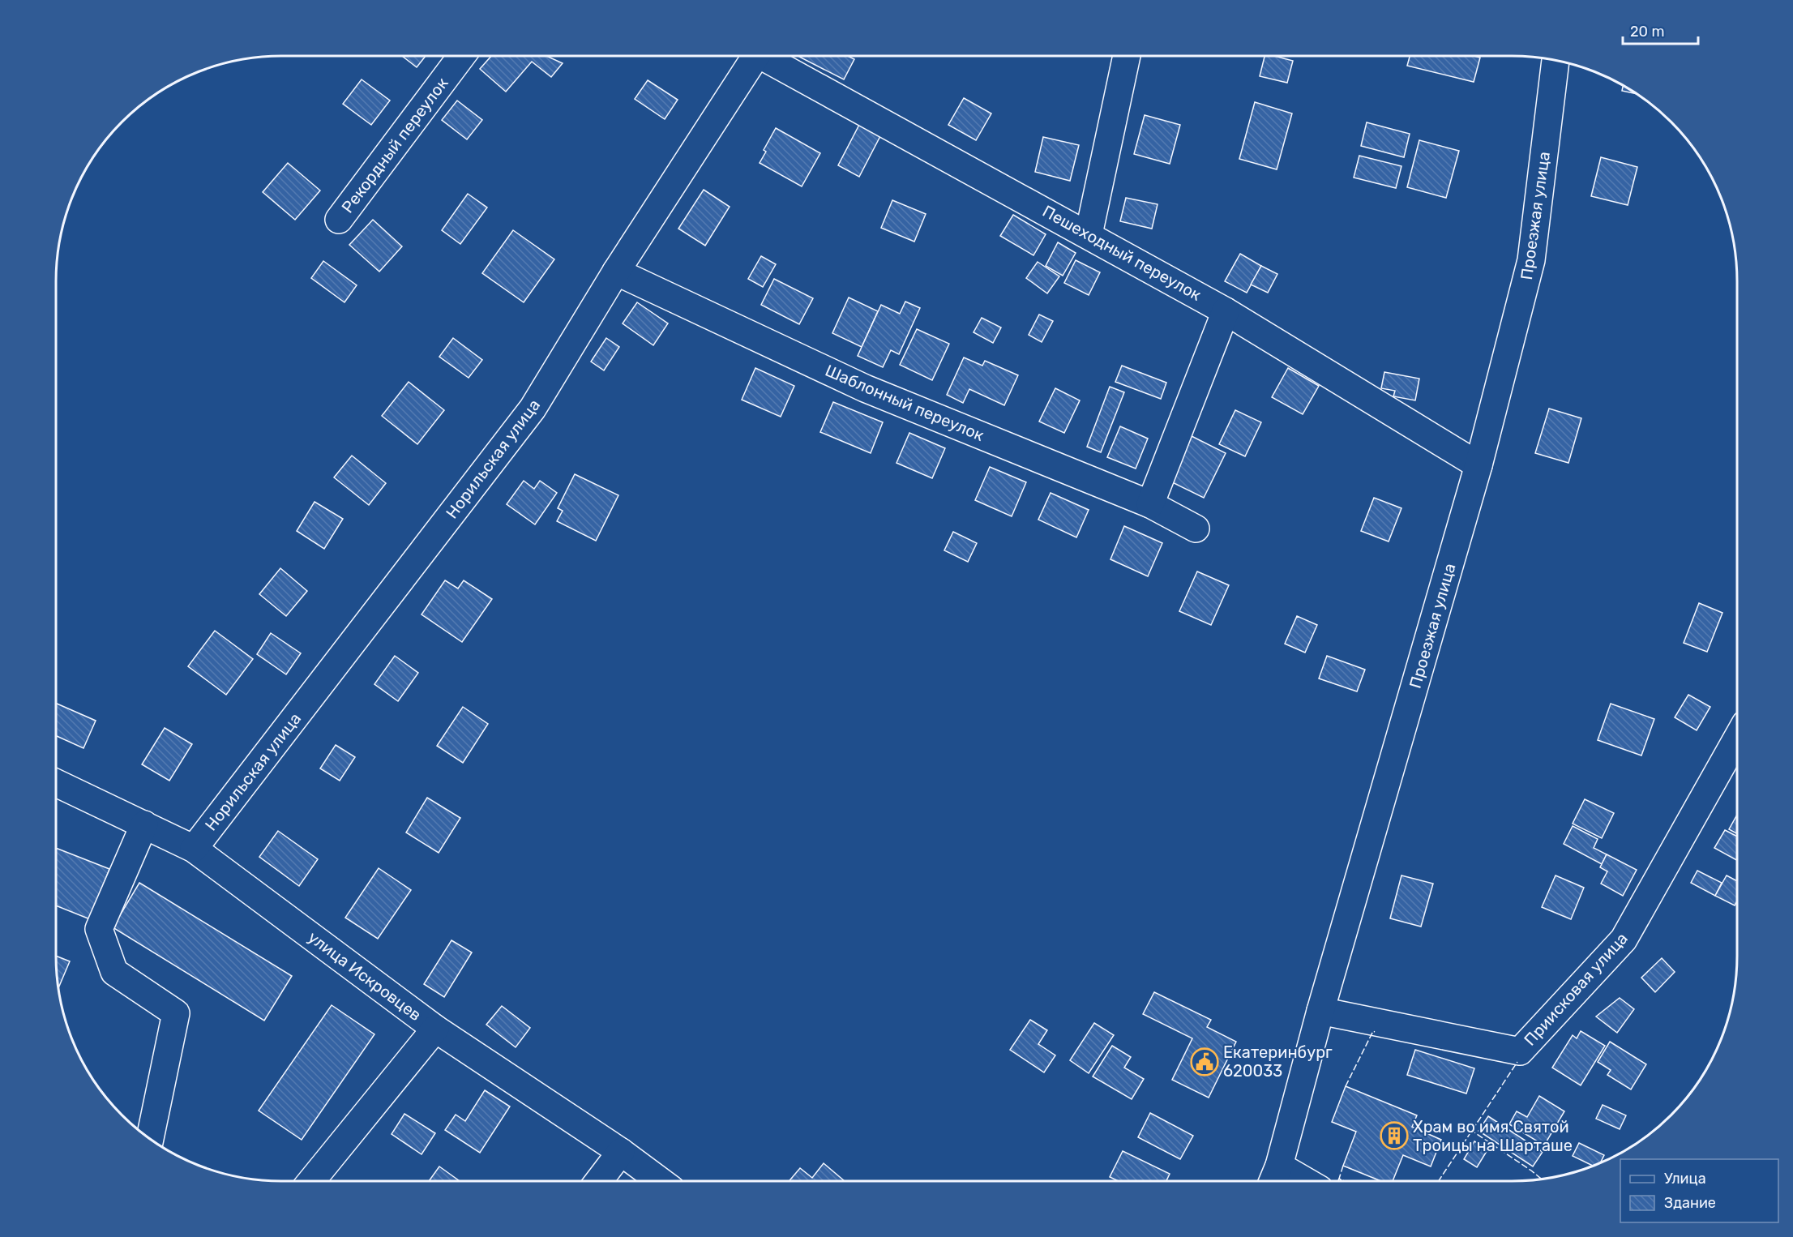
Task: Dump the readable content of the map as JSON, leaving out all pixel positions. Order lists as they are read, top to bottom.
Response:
{
  "streets": {
    "street": [
      "Рекордный переулок",
      "Проезжая улица",
      "Пешеходный переулок",
      "Шаблонный переулок",
      "Норильская улица",
      "улица Искровцев",
      "Приисковая улица"
    ]
  },
  "crossings": [
    ["Проезжая улица", "Пешеходный переулок"],
    ["Проезжая улица", "Приисковая улица"],
    ["Шаблонный переулок", "Норильская улица"],
    ["Норильская улица", "улица Искровцев"]
  ],
  "places": {
    "public building": ["Екатеринбург 620033"],
    "building": ["Храм во имя Святой Троицы на Шарташе"]
  },
  "legend": ["Улица", "Здание"],
  "scale_bar": "20 m"
}
